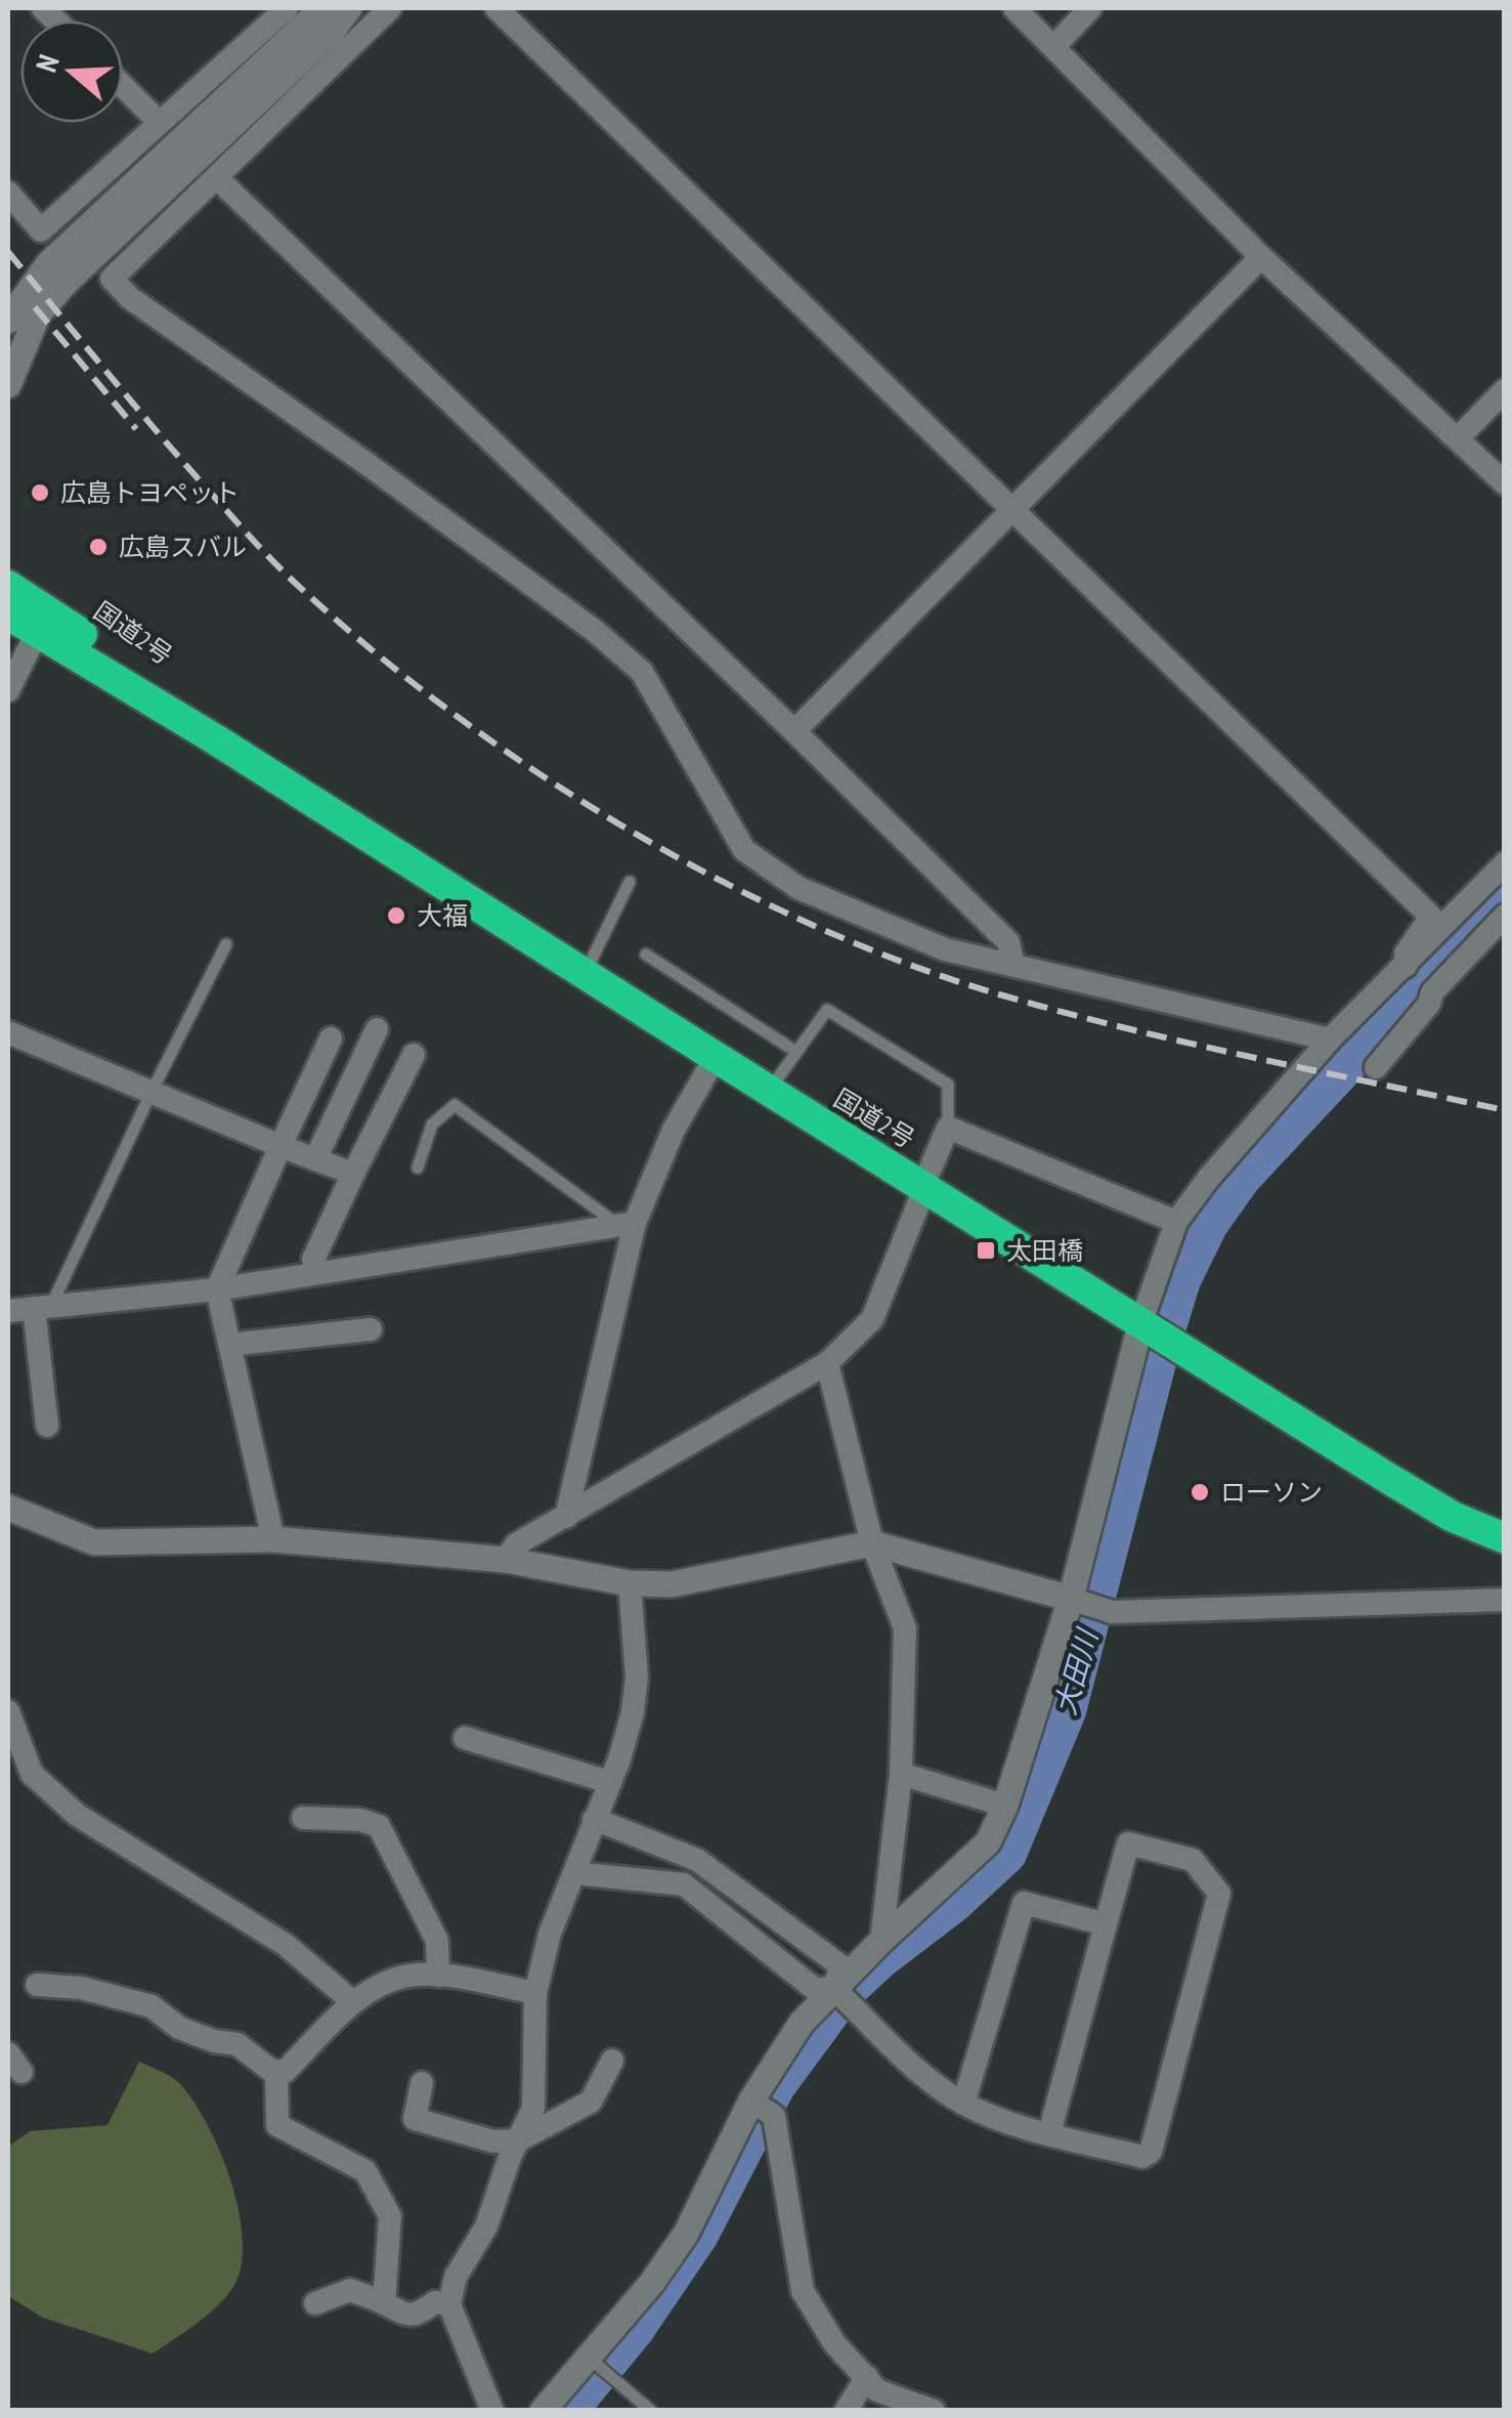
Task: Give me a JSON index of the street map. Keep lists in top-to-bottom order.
{
  "streets": {
    "highway": ["国道2号"]
  },
  "water": ["大田川"],
  "places": {
    "other": [
      "広島トヨペット",
      "広島スバル",
      "大福",
      "ローソン"
    ],
    "transit": ["太田橋"]
  },
  "north": "left"
}
